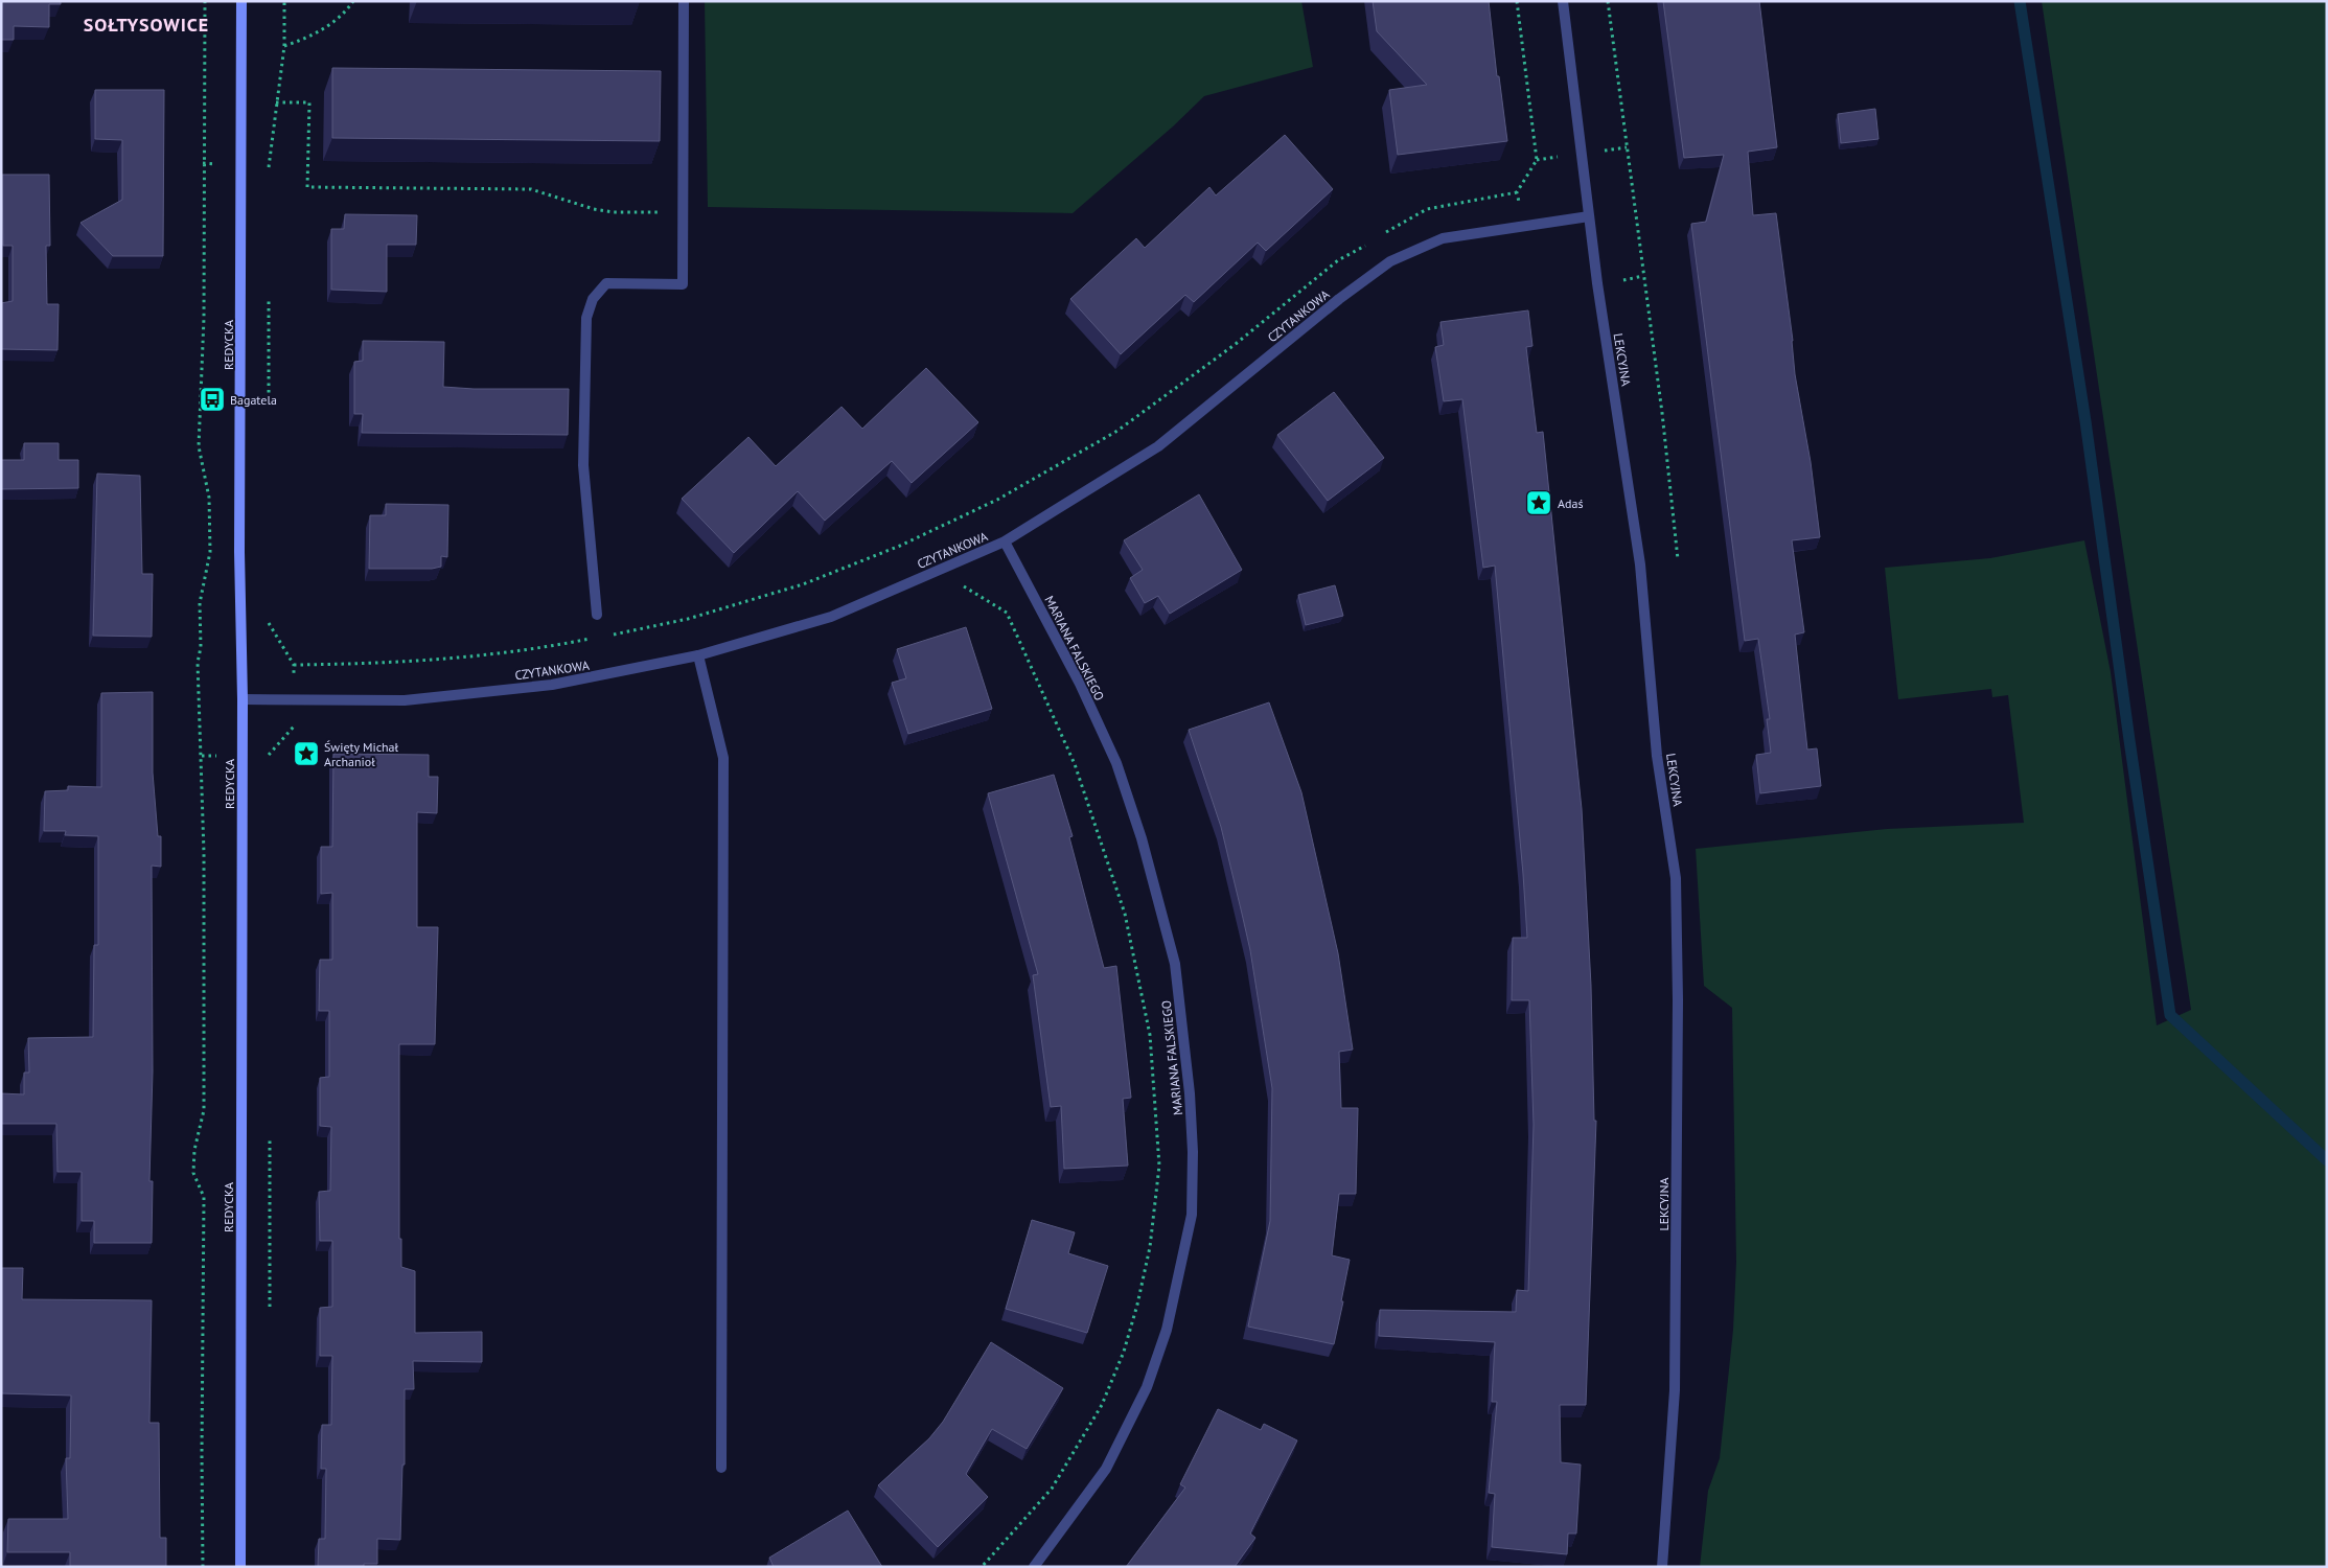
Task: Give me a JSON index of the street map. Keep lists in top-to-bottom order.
{
  "streets": {
    "street": [
      "CZYTANKOWA",
      "REDYCKA",
      "LEKCYJNA",
      "MARIANA FALSKIEGO"
    ]
  },
  "crossings": [
    ["CZYTANKOWA", "REDYCKA"],
    ["CZYTANKOWA", "LEKCYJNA"],
    ["CZYTANKOWA", "MARIANA FALSKIEGO"]
  ],
  "districts": ["SOŁTYSOWICE"],
  "places": {
    "bus stop": ["Bagatela"],
    "place": ["Adaś", "Święty Michał Archanioł"]
  }
}
